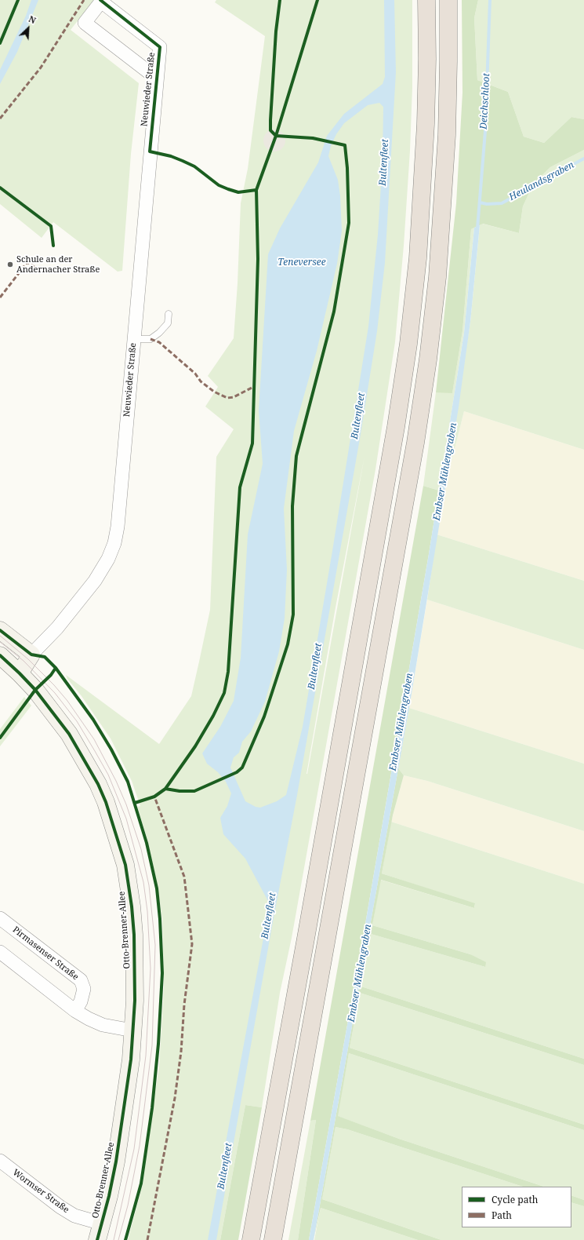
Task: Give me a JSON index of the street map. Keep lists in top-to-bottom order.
{
  "streets": {
    "street": [
      "Neuwieder Straße",
      "Otto-Brenner-Allee",
      "Pirmasenser Straße",
      "Wormser Straße"
    ]
  },
  "crossings": [
    ["Otto-Brenner-Allee", "Wormser Straße"]
  ],
  "water": [
    "Deichschloot",
    "Bultenfleet",
    "Heulandsgraben",
    "Teneversee",
    "Embser Mühlengraben"
  ],
  "places": ["Schule an der Andernacher Straße"],
  "legend": ["Cycle path", "Path"],
  "north": "top right"
}
